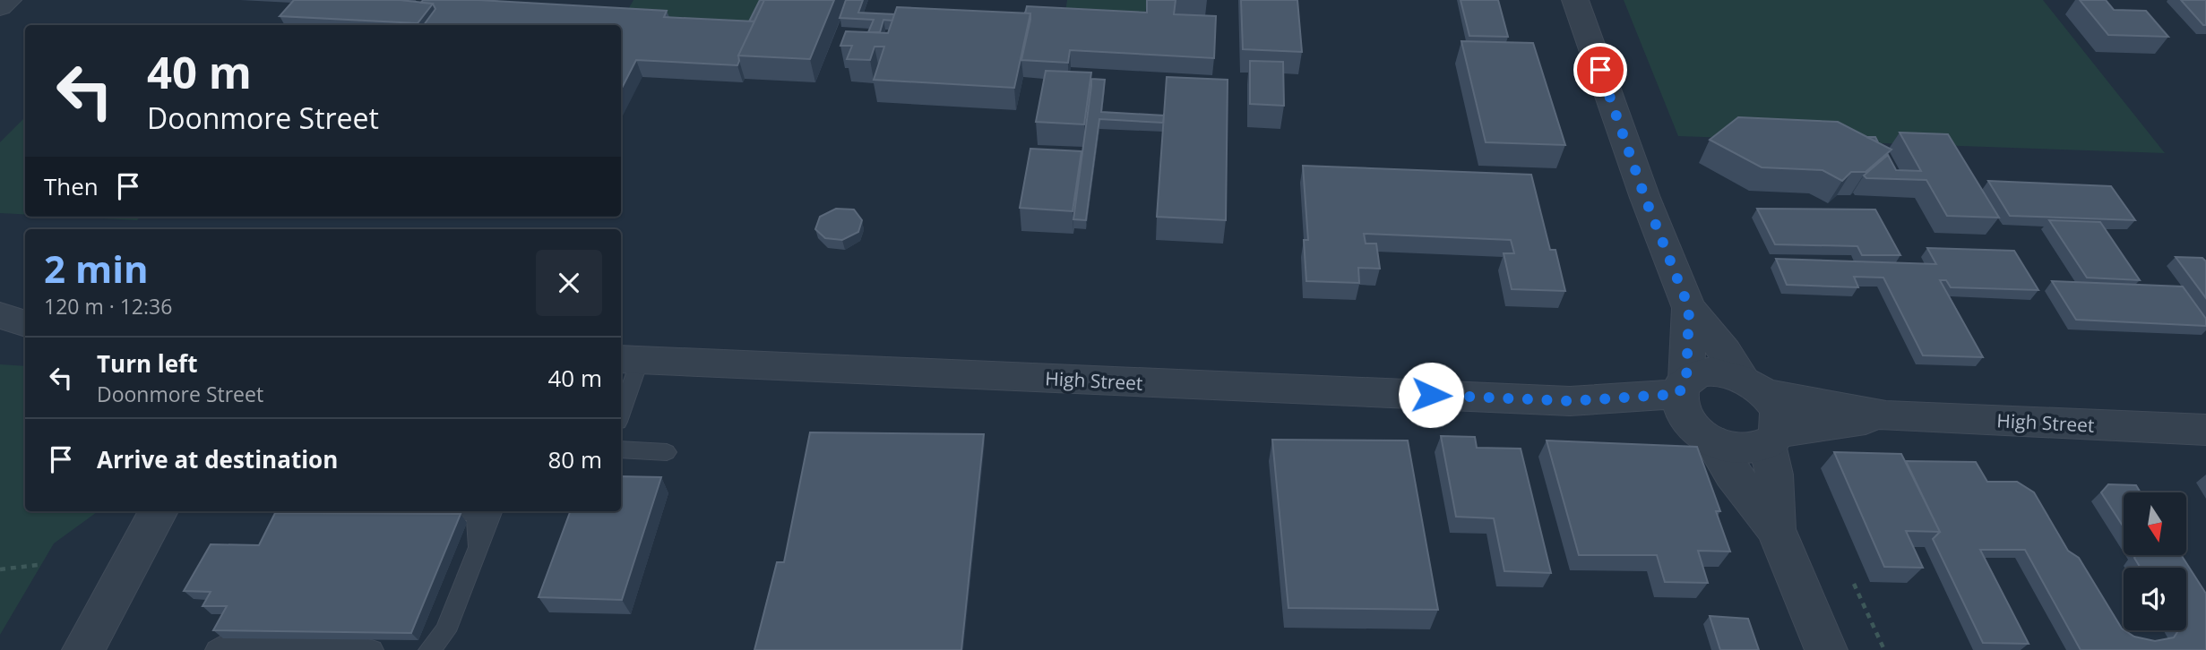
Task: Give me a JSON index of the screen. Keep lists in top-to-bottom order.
{
  "streets": {
    "street": ["High Street"]
  },
  "north": "bottom",
  "page": {
    "turn": ["40 m", "Doonmore Street"],
    "then": "Then",
    "heading": ["2 min", "120 m · 12:36"],
    "list": [
      {
        "name": "Turn left",
        "note": "Doonmore Street",
        "value": "40 m"
      },
      {
        "name": "Arrive at destination",
        "value": "80 m"
      }
    ]
  }
}
